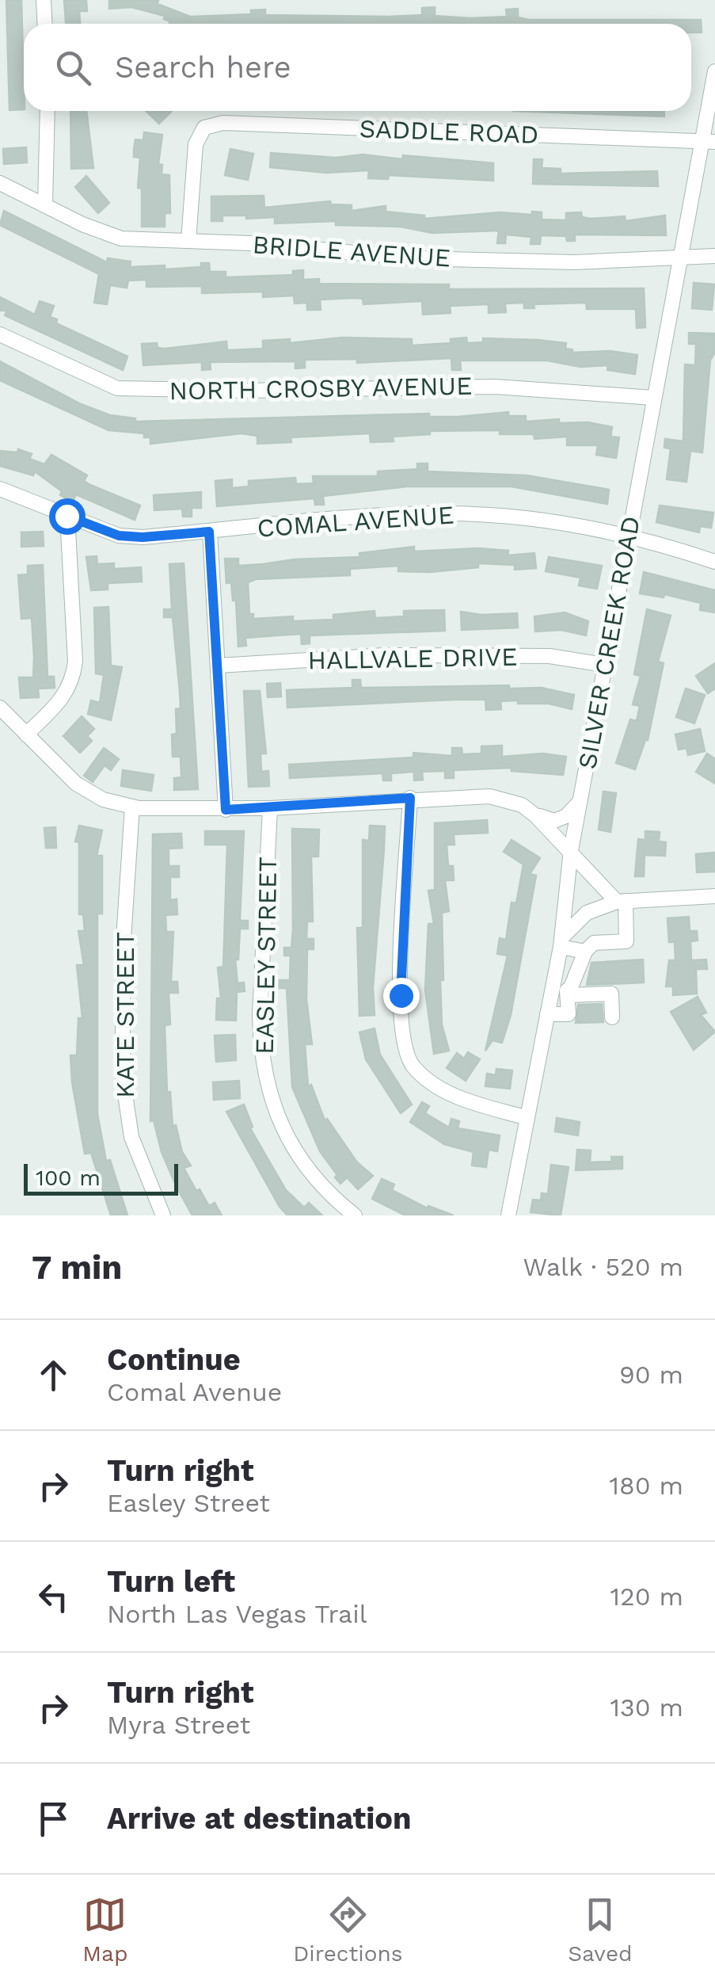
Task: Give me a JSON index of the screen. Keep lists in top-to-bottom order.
{
  "streets": {
    "street": [
      "SADDLE ROAD",
      "BRIDLE AVENUE",
      "NORTH CROSBY AVENUE",
      "COMAL AVENUE",
      "SILVER CREEK ROAD",
      "HALLVALE DRIVE",
      "EASLEY STREET",
      "KATE STREET"
    ]
  },
  "crossings": [
    ["SADDLE ROAD", "BRIDLE AVENUE"],
    ["SADDLE ROAD", "SILVER CREEK ROAD"],
    ["BRIDLE AVENUE", "SILVER CREEK ROAD"],
    ["NORTH CROSBY AVENUE", "SILVER CREEK ROAD"],
    ["COMAL AVENUE", "SILVER CREEK ROAD"],
    ["SILVER CREEK ROAD", "HALLVALE DRIVE"]
  ],
  "scale_bar": "100 m",
  "page": {
    "search": "Search here",
    "scale": "100 m",
    "heading": ["7 min", "Walk · 520 m"],
    "list": [
      ["Continue", "Comal Avenue", "90 m"],
      ["Turn right", "Easley Street", "180 m"],
      ["Turn left", "North Las Vegas Trail", "120 m"],
      ["Turn right", "Myra Street", "130 m"],
      "Arrive at destination"
    ],
    "nav": ["Map", "Directions", "Saved"]
  }
}
